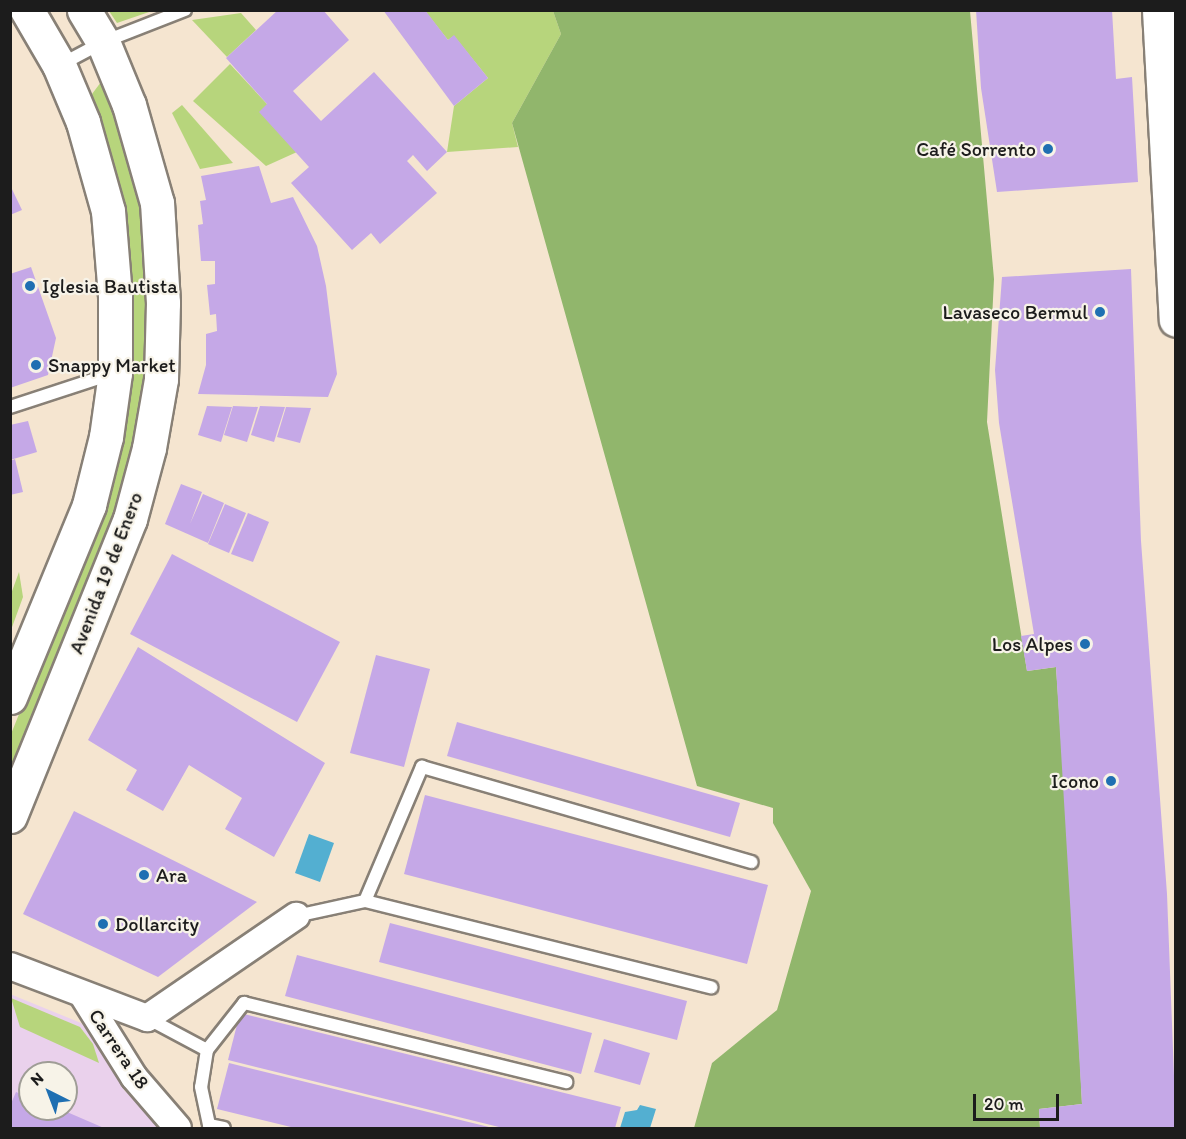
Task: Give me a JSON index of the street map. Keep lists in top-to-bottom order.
{
  "streets": {
    "main road": ["Avenida 19 de Enero"],
    "street": ["Carrera 18"]
  },
  "places": [
    "Café Sorrento",
    "Iglesia Bautista",
    "Lavaseco Bermul",
    "Snappy Market",
    "Los Alpes",
    "Icono",
    "Ara",
    "Dollarcity"
  ],
  "scale_bar": "20 m",
  "north": "top left"
}
